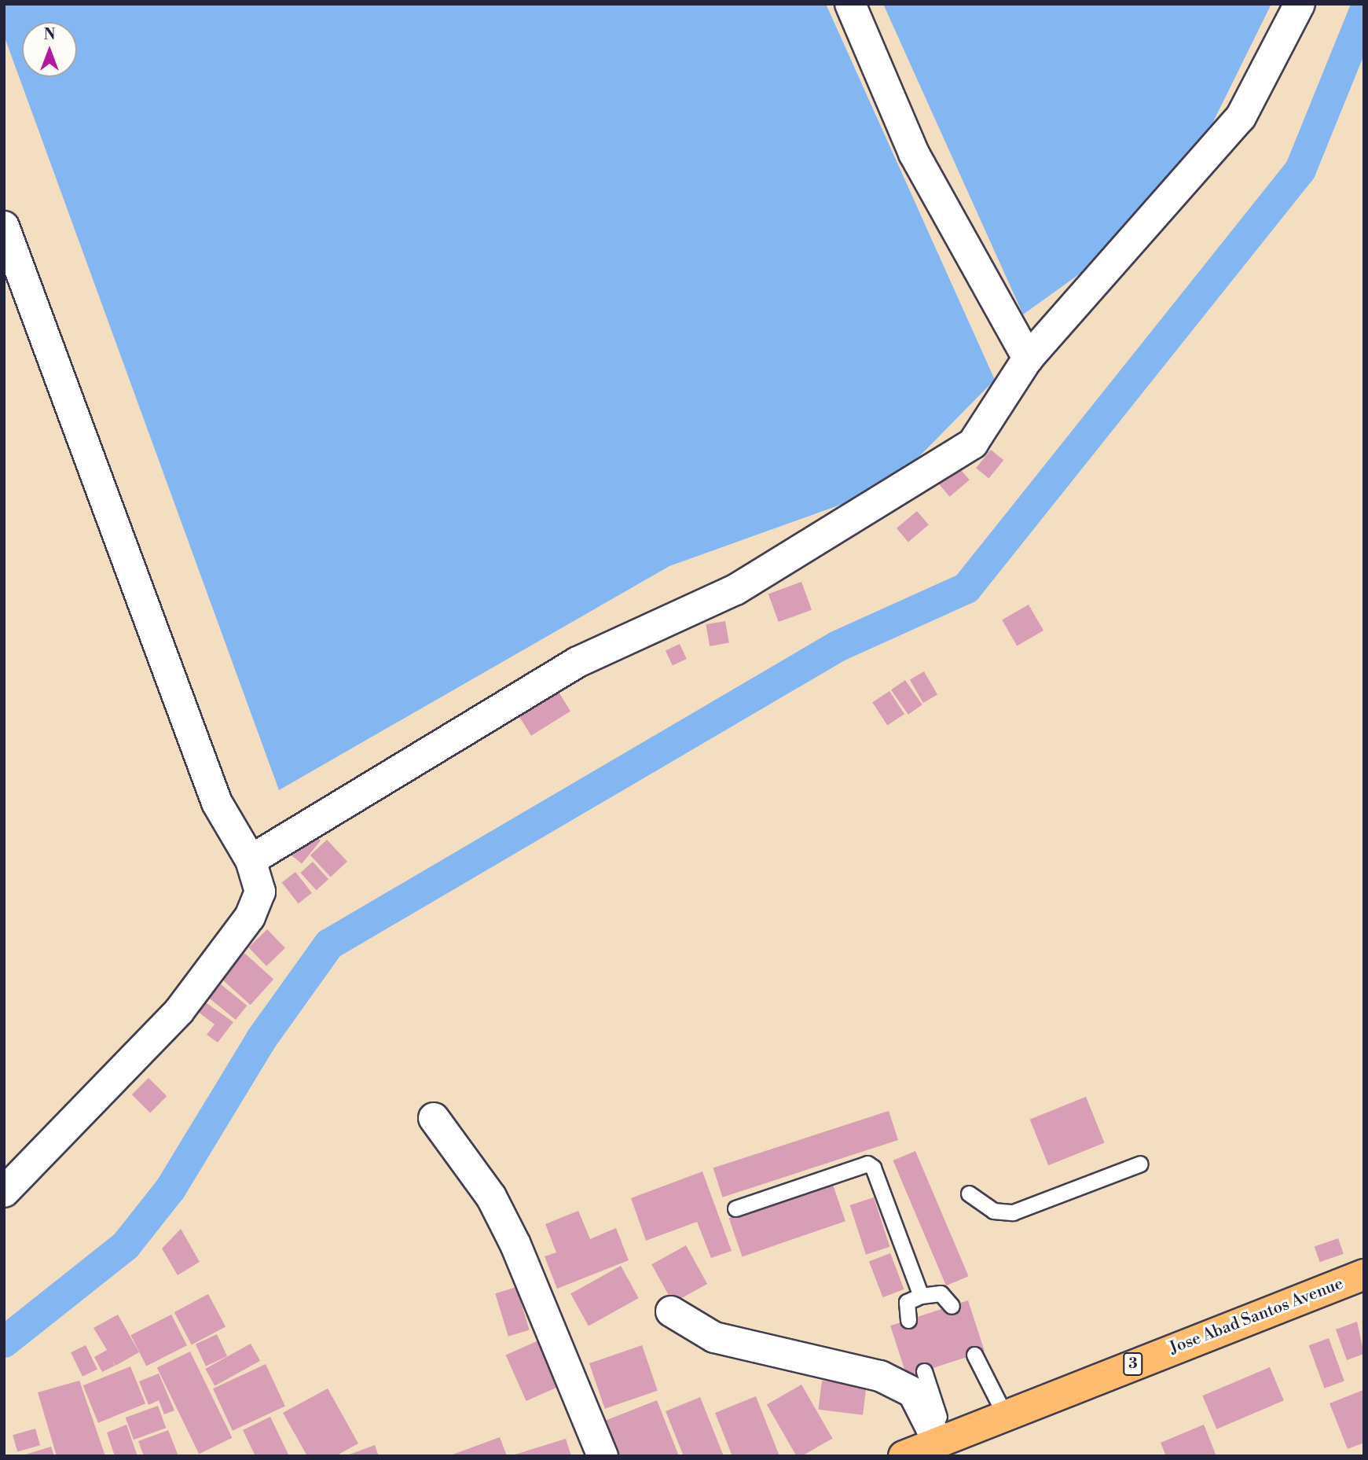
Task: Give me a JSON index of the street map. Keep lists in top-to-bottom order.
{
  "streets": {
    "highway": ["Jose Abad Santos Avenue", "3"]
  },
  "north": "top"
}
